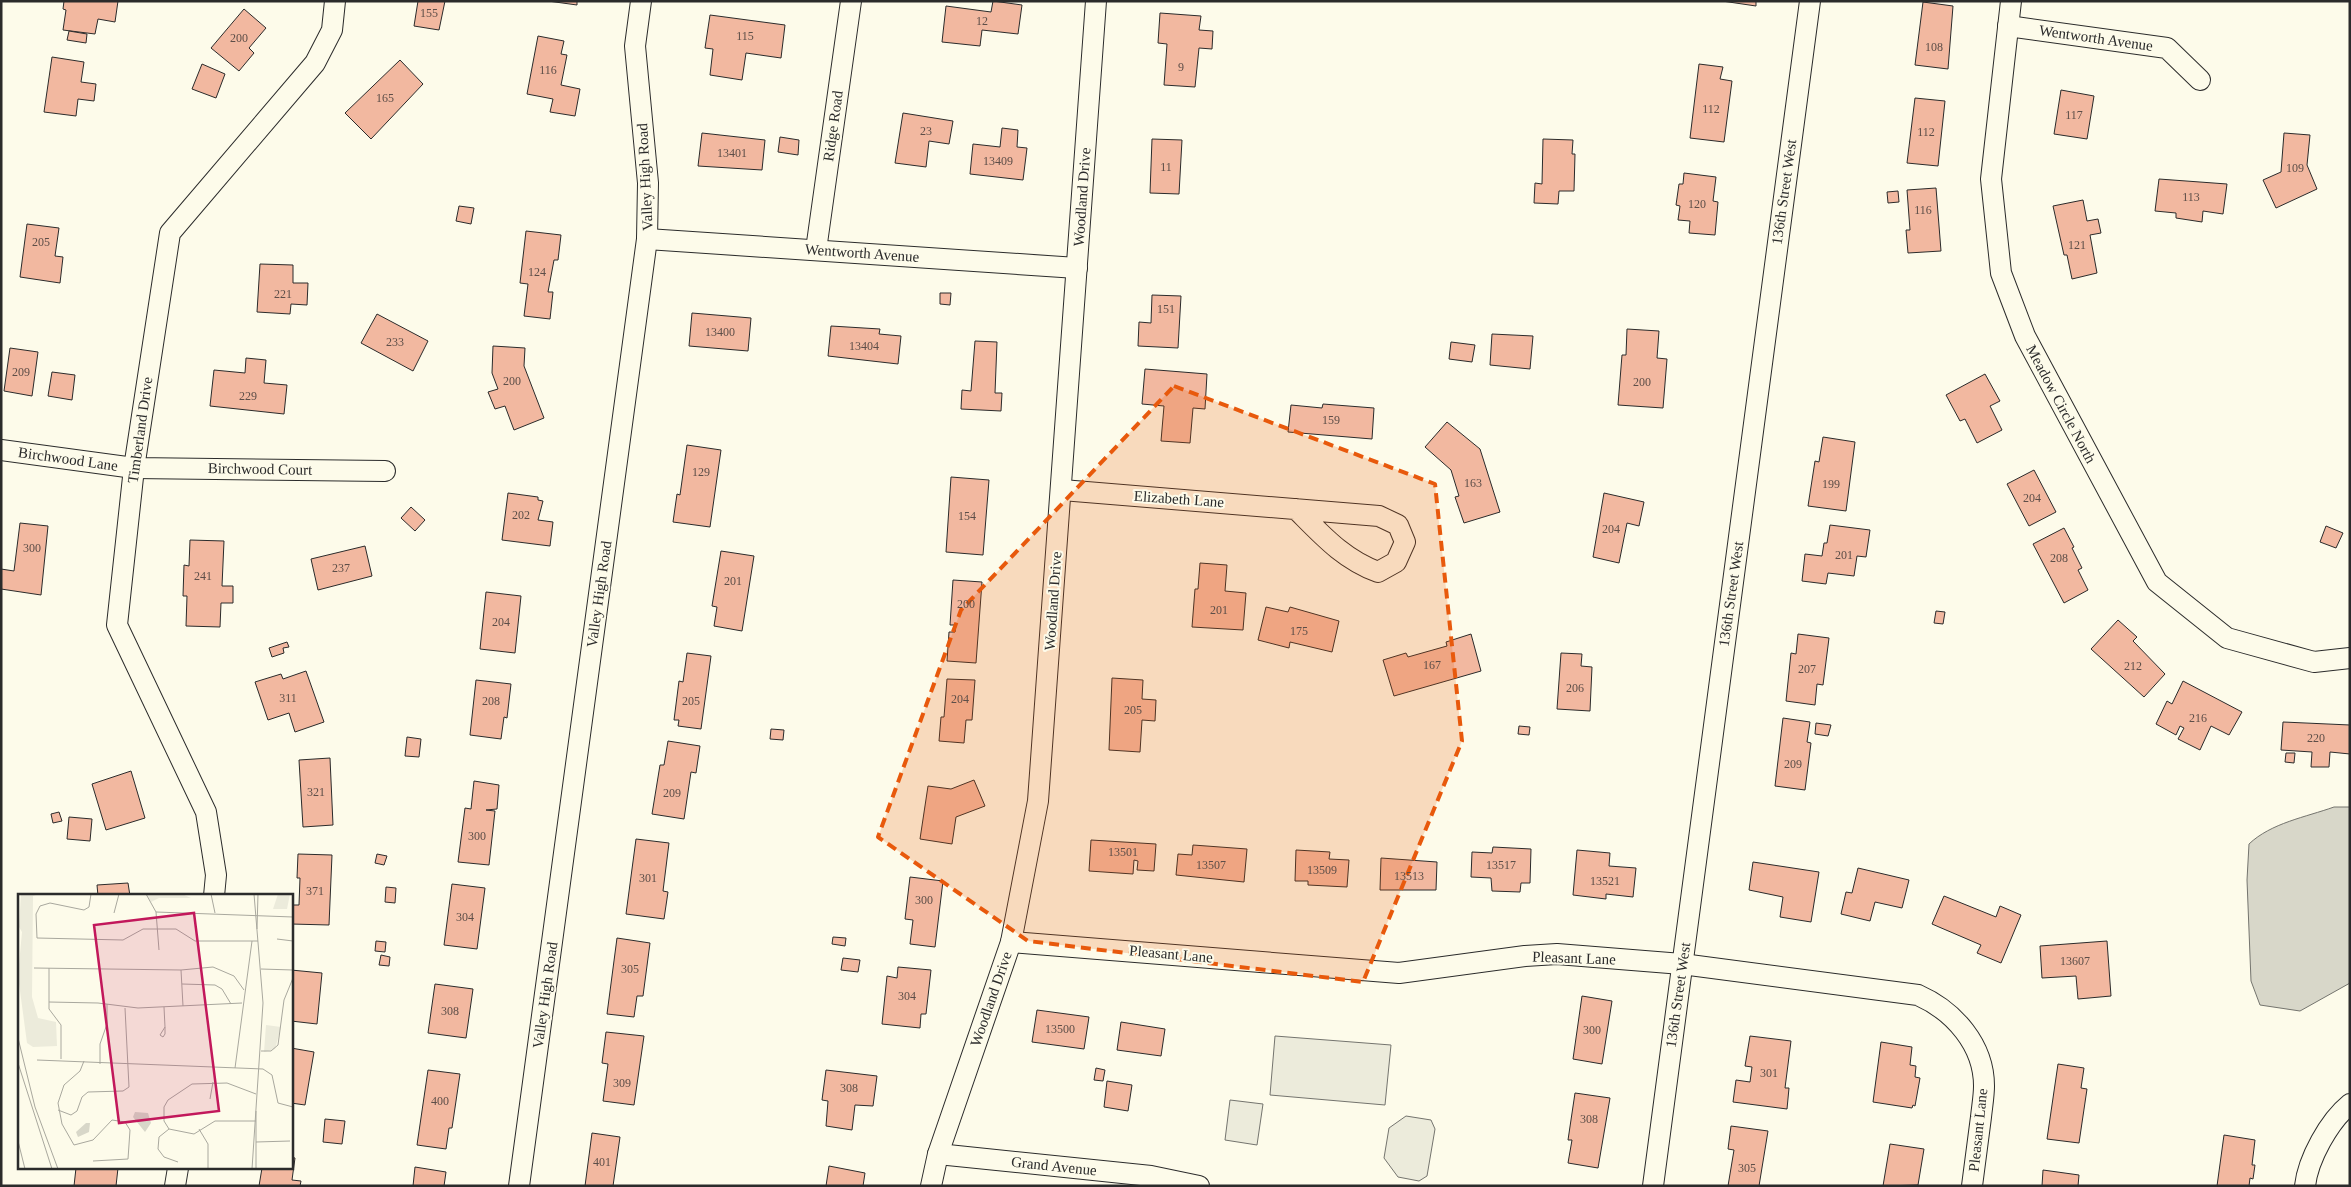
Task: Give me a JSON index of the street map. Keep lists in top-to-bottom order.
{
  "streets": {
    "street": [
      "Wentworth Avenue",
      "Ridge Road",
      "Valley High Road",
      "136th Street West",
      "Woodland Drive",
      "Meadow Circle North",
      "Timberland Drive",
      "Birchwood Lane",
      "Birchwood Court",
      "Elizabeth Lane",
      "Pleasant Lane",
      "Grand Avenue"
    ]
  },
  "crossings": [
    ["Wentworth Avenue", "Ridge Road"],
    ["Wentworth Avenue", "Valley High Road"],
    ["Wentworth Avenue", "Woodland Drive"],
    ["Wentworth Avenue", "Meadow Circle North"],
    ["136th Street West", "Pleasant Lane"],
    ["Woodland Drive", "Elizabeth Lane"],
    ["Woodland Drive", "Pleasant Lane"],
    ["Woodland Drive", "Grand Avenue"],
    ["Timberland Drive", "Birchwood Lane"],
    ["Timberland Drive", "Birchwood Court"],
    ["Birchwood Lane", "Birchwood Court"]
  ],
  "house_numbers": [
    "155",
    "12",
    "115",
    "200",
    "108",
    "9",
    "116",
    "165",
    "112",
    "117",
    "23",
    "112",
    "13401",
    "13409",
    "11",
    "109",
    "113",
    "120",
    "116",
    "205",
    "121",
    "124",
    "221",
    "151",
    "13400",
    "233",
    "13404",
    "209",
    "200",
    "200",
    "229",
    "159",
    "129",
    "163",
    "199",
    "204",
    "202",
    "154",
    "204",
    "300",
    "201",
    "208",
    "237",
    "241",
    "201",
    "200",
    "201",
    "204",
    "175",
    "167",
    "212",
    "207",
    "206",
    "311",
    "204",
    "208",
    "205",
    "205",
    "216",
    "220",
    "209",
    "321",
    "209",
    "300",
    "13501",
    "13507",
    "13517",
    "13509",
    "13513",
    "301",
    "13521",
    "371",
    "300",
    "304",
    "13607",
    "305",
    "304",
    "308",
    "13500",
    "300",
    "301",
    "309",
    "308",
    "400",
    "308",
    "401",
    "305"
  ]
}
